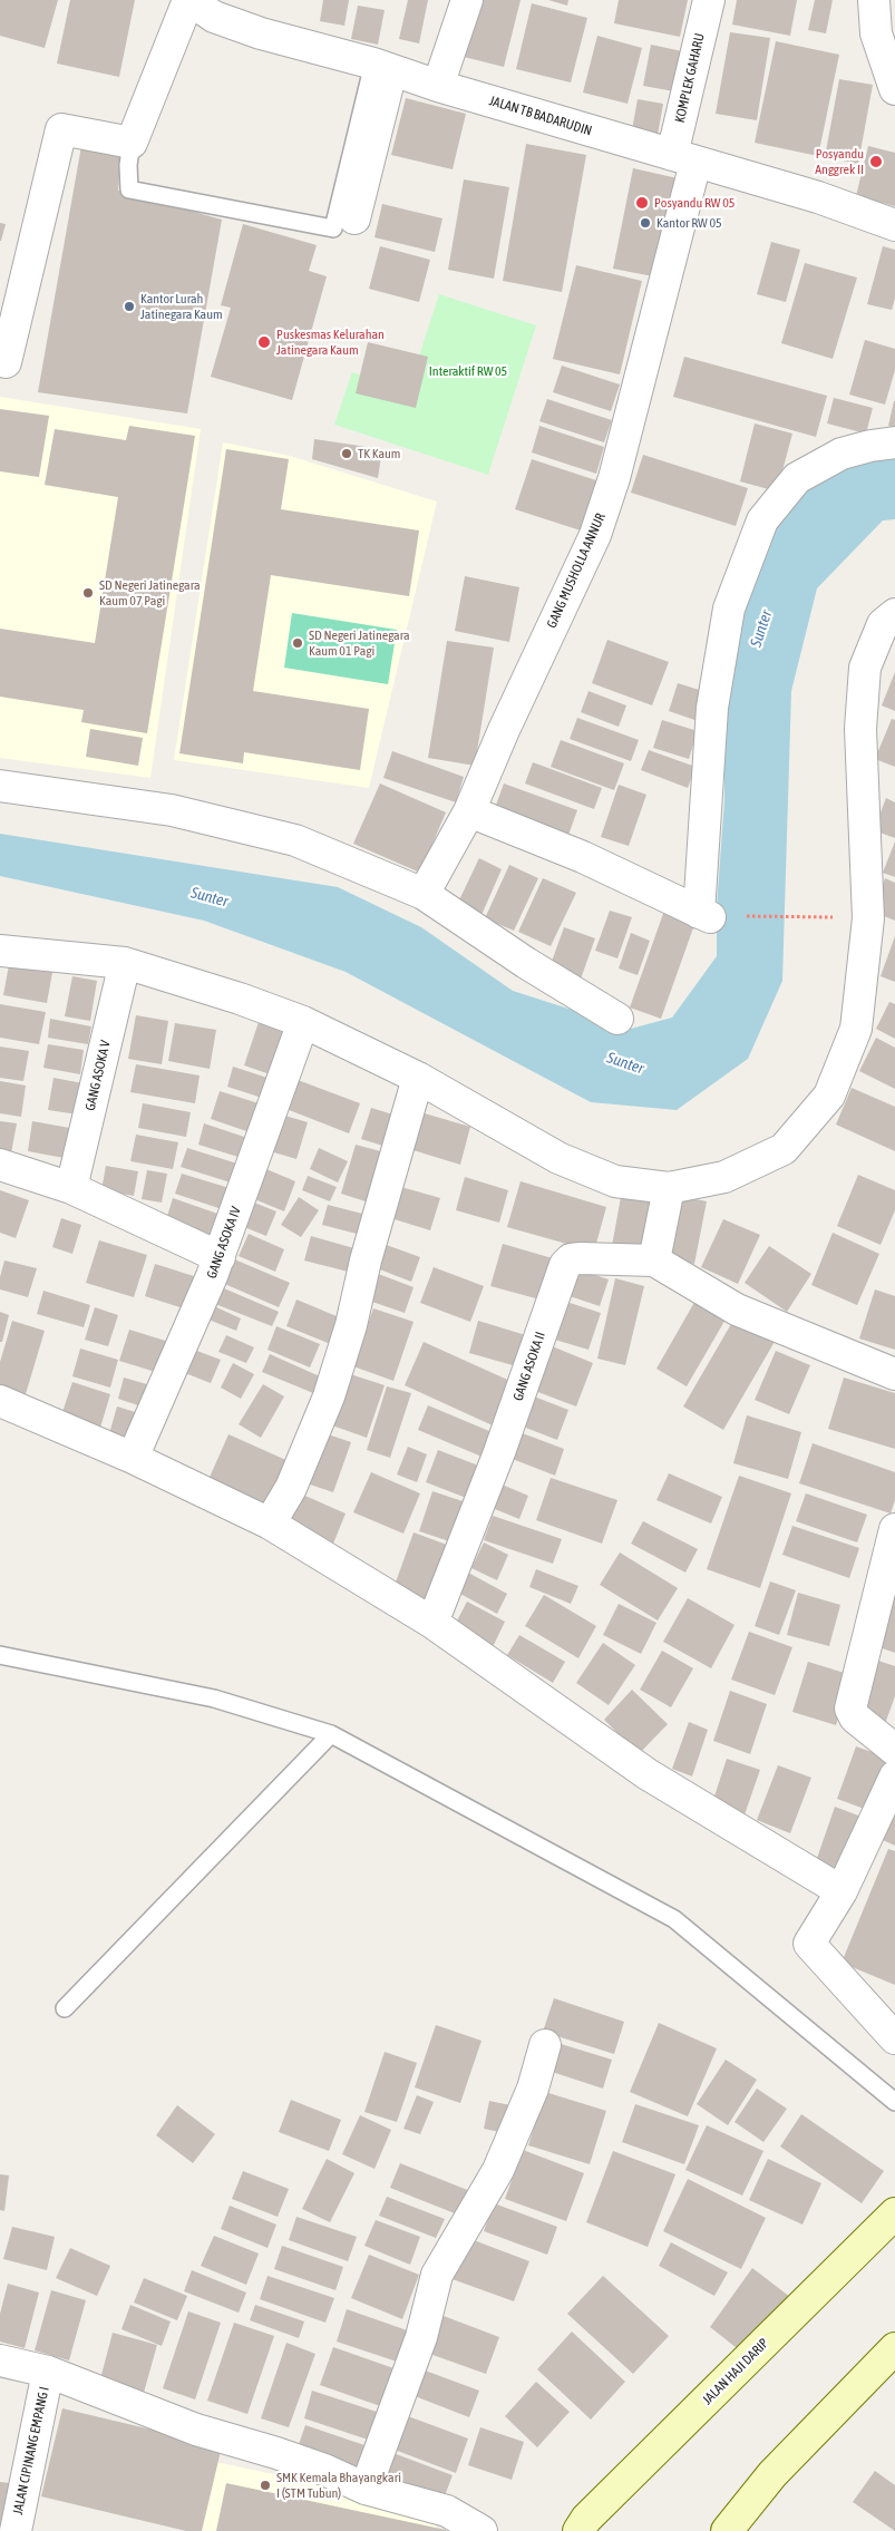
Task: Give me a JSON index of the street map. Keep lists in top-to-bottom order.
{
  "streets": {
    "main road": ["JALAN HAJI DARIP"],
    "street": [
      "KOMPLEK GAHARU",
      "JALAN TB BADARUDIN",
      "GANG MUSHOLLA ANNUR",
      "GANG ASOKA V",
      "GANG ASOKA IV",
      "GANG ASOKA II",
      "JALAN CIPINANG EMPANG I"
    ]
  },
  "crossings": [
    ["KOMPLEK GAHARU", "JALAN TB BADARUDIN"],
    ["KOMPLEK GAHARU", "GANG MUSHOLLA ANNUR"],
    ["JALAN TB BADARUDIN", "GANG MUSHOLLA ANNUR"]
  ],
  "water": ["Sunter"],
  "parks": ["Interaktif RW 05"],
  "places": [
    "Posyandu Anggrek II",
    "Posyandu RW 05",
    "Kantor RW 05",
    "Kantor Lurah Jatinegara Kaum",
    "Puskesmas Kelurahan Jatinegara Kaum",
    "TK Kaum",
    "SD Negeri Jatinegara Kaum 07 Pagi",
    "SD Negeri Jatinegara Kaum 01 Pagi",
    "SMK Kemala Bhayangkari I (STM Tubun)"
  ]
}
